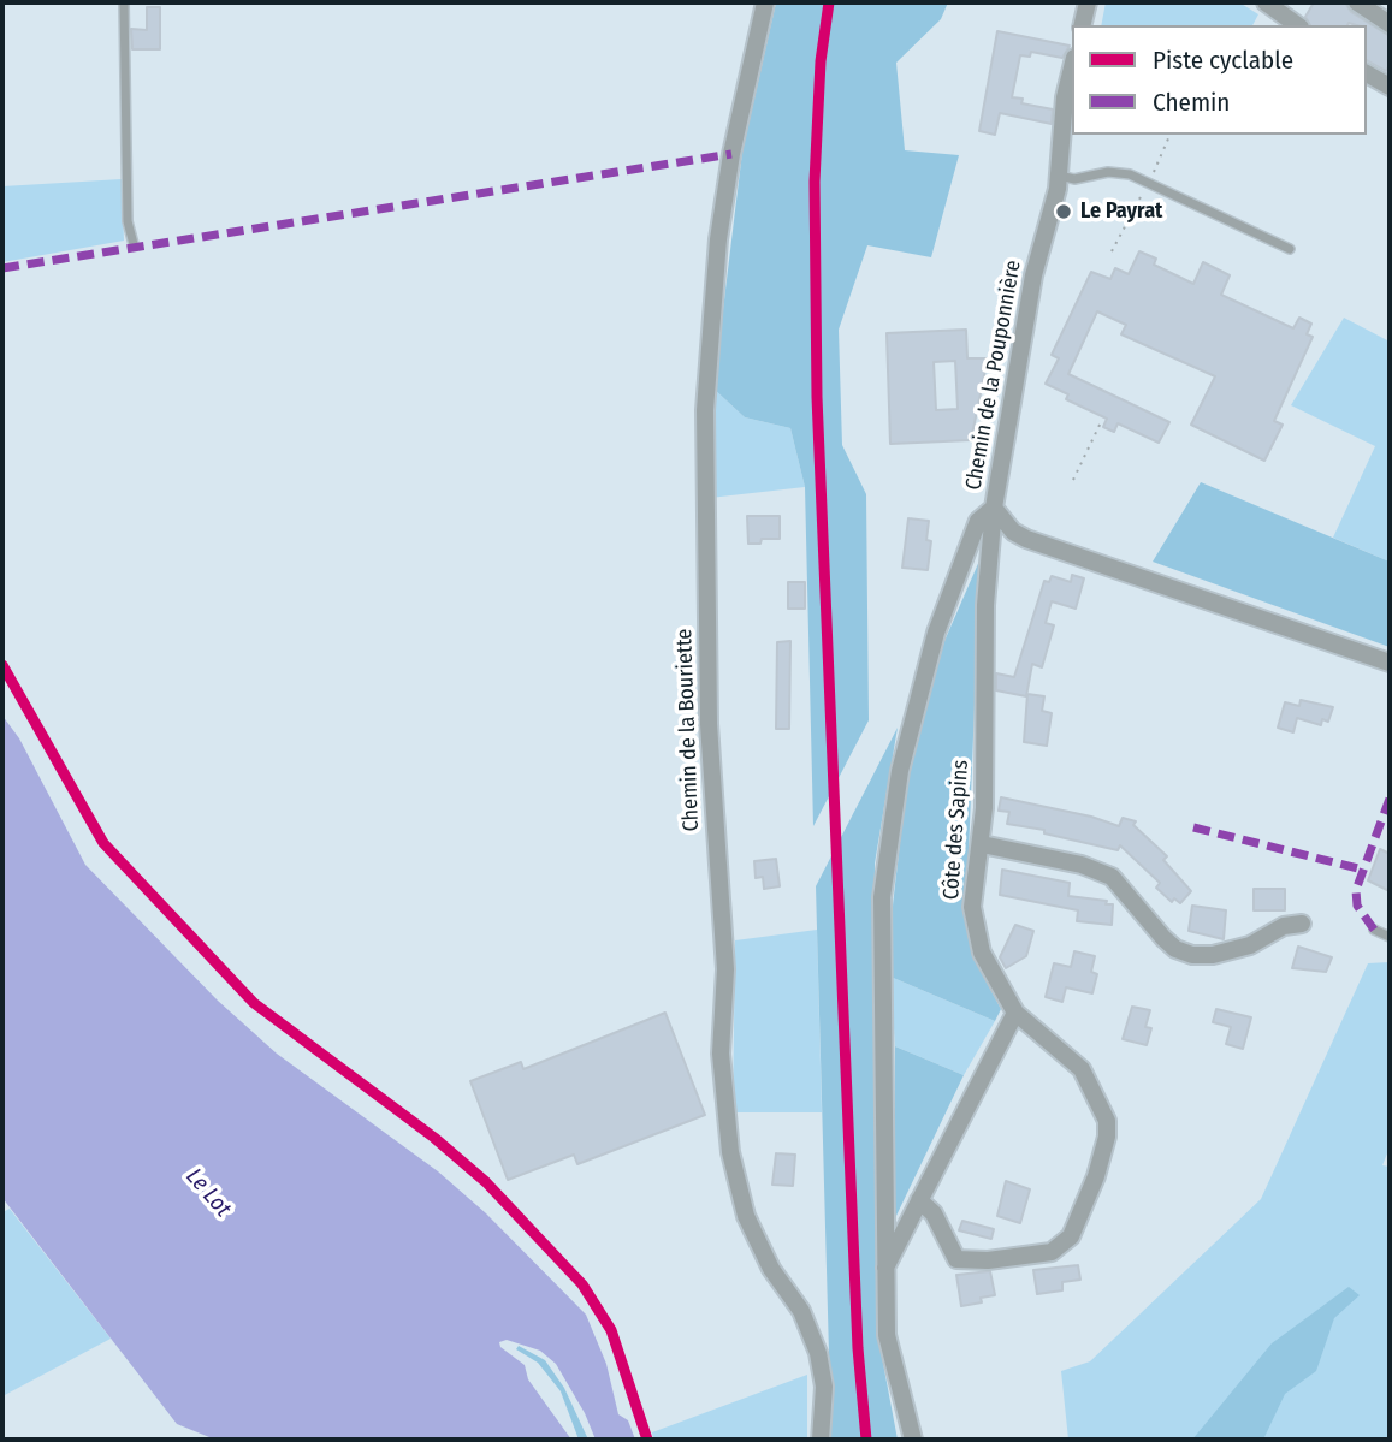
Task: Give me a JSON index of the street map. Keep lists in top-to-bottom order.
{
  "streets": {
    "street": ["Chemin de la Pouponnière", "Chemin de la Bouriette", "Côte des Sapins"]
  },
  "crossings": [
    ["Chemin de la Pouponnière", "Côte des Sapins"]
  ],
  "water": ["Le Lot"],
  "places": ["Le Payrat"],
  "legend": ["Piste cyclable", "Chemin"]
}
